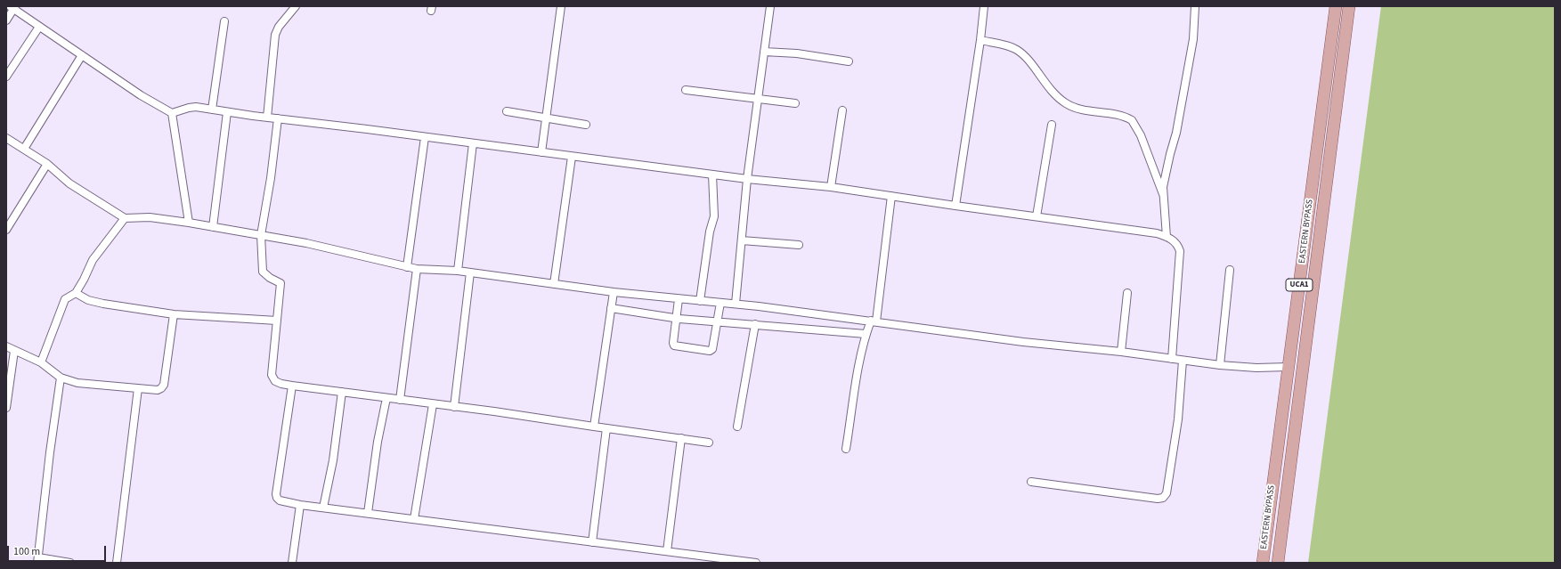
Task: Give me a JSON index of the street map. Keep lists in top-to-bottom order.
{
  "streets": {
    "main road": ["EASTERN BYPASS", "UCA1"]
  },
  "scale_bar": "100 m"
}
